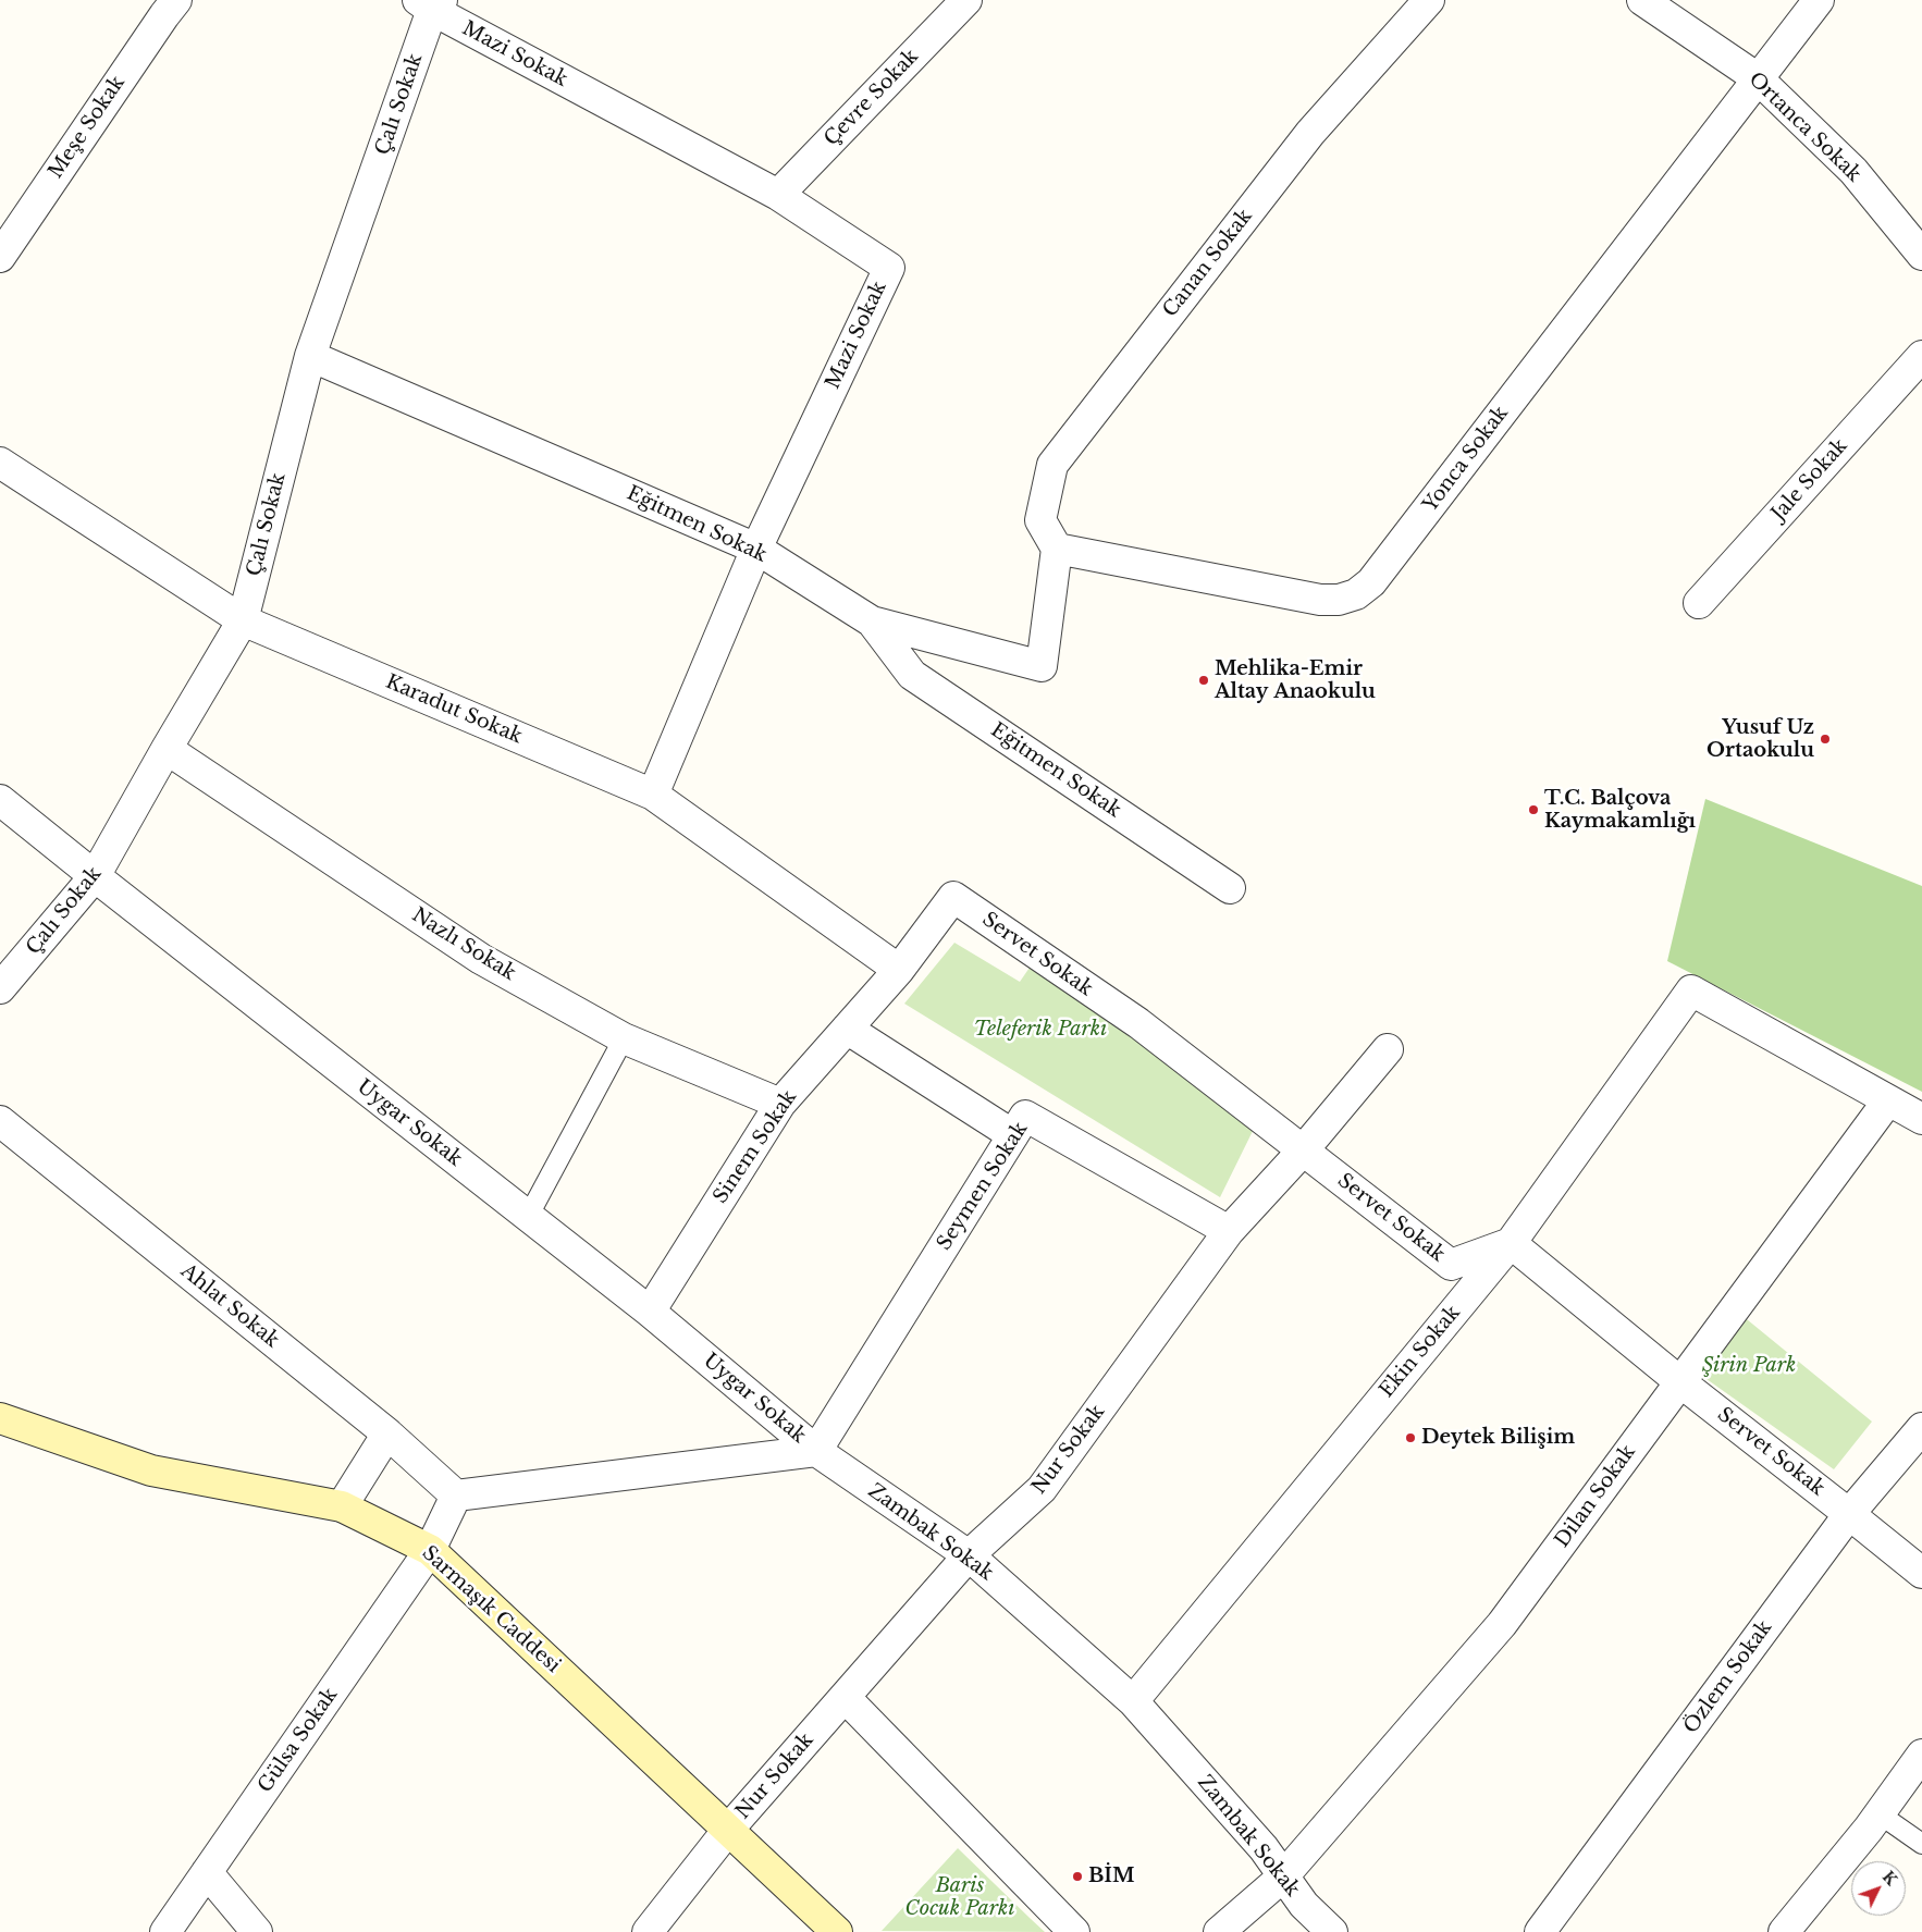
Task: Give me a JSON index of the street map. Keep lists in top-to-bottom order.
{
  "streets": {
    "main road": ["Sarmaşık Caddesi"],
    "street": [
      "Mazi Sokak",
      "Çevre Sokak",
      "Çalı Sokak",
      "Meşe Sokak",
      "Ortanca Sokak",
      "Canan Sokak",
      "Yonca Sokak",
      "Jale Sokak",
      "Eğitmen Sokak",
      "Karadut Sokak",
      "Nazlı Sokak",
      "Servet Sokak",
      "Uygar Sokak",
      "Sinem Sokak",
      "Seymen Sokak",
      "Ahlat Sokak",
      "Ekin Sokak",
      "Nur Sokak",
      "Dilan Sokak",
      "Zambak Sokak",
      "Özlem Sokak",
      "Gülsa Sokak"
    ]
  },
  "crossings": [
    ["Mazi Sokak", "Çevre Sokak"],
    ["Mazi Sokak", "Çalı Sokak"],
    ["Mazi Sokak", "Eğitmen Sokak"],
    ["Mazi Sokak", "Karadut Sokak"],
    ["Çalı Sokak", "Eğitmen Sokak"],
    ["Çalı Sokak", "Karadut Sokak"],
    ["Çalı Sokak", "Nazlı Sokak"],
    ["Çalı Sokak", "Uygar Sokak"],
    ["Ortanca Sokak", "Yonca Sokak"],
    ["Canan Sokak", "Yonca Sokak"],
    ["Karadut Sokak", "Servet Sokak"],
    ["Karadut Sokak", "Sinem Sokak"],
    ["Nazlı Sokak", "Sinem Sokak"],
    ["Servet Sokak", "Sinem Sokak"],
    ["Servet Sokak", "Ekin Sokak"],
    ["Servet Sokak", "Nur Sokak"],
    ["Servet Sokak", "Dilan Sokak"],
    ["Servet Sokak", "Özlem Sokak"],
    ["Uygar Sokak", "Sinem Sokak"],
    ["Uygar Sokak", "Seymen Sokak"],
    ["Uygar Sokak", "Zambak Sokak"],
    ["Seymen Sokak", "Nur Sokak"],
    ["Seymen Sokak", "Zambak Sokak"],
    ["Ahlat Sokak", "Gülsa Sokak"],
    ["Ekin Sokak", "Dilan Sokak"],
    ["Ekin Sokak", "Zambak Sokak"],
    ["Nur Sokak", "Zambak Sokak"],
    ["Nur Sokak", "Sarmaşık Caddesi"],
    ["Dilan Sokak", "Zambak Sokak"],
    ["Sarmaşık Caddesi", "Gülsa Sokak"]
  ],
  "parks": ["Teleferik Parkı", "Şirin Park", "Baris Cocuk Parkı"],
  "places": [
    "Mehlika-Emir Altay Anaokulu",
    "Yusuf Uz Ortaokulu",
    "T.C. Balçova Kaymakamlığı",
    "Deytek Bilişim",
    "BİM"
  ],
  "north": "top right"
}
